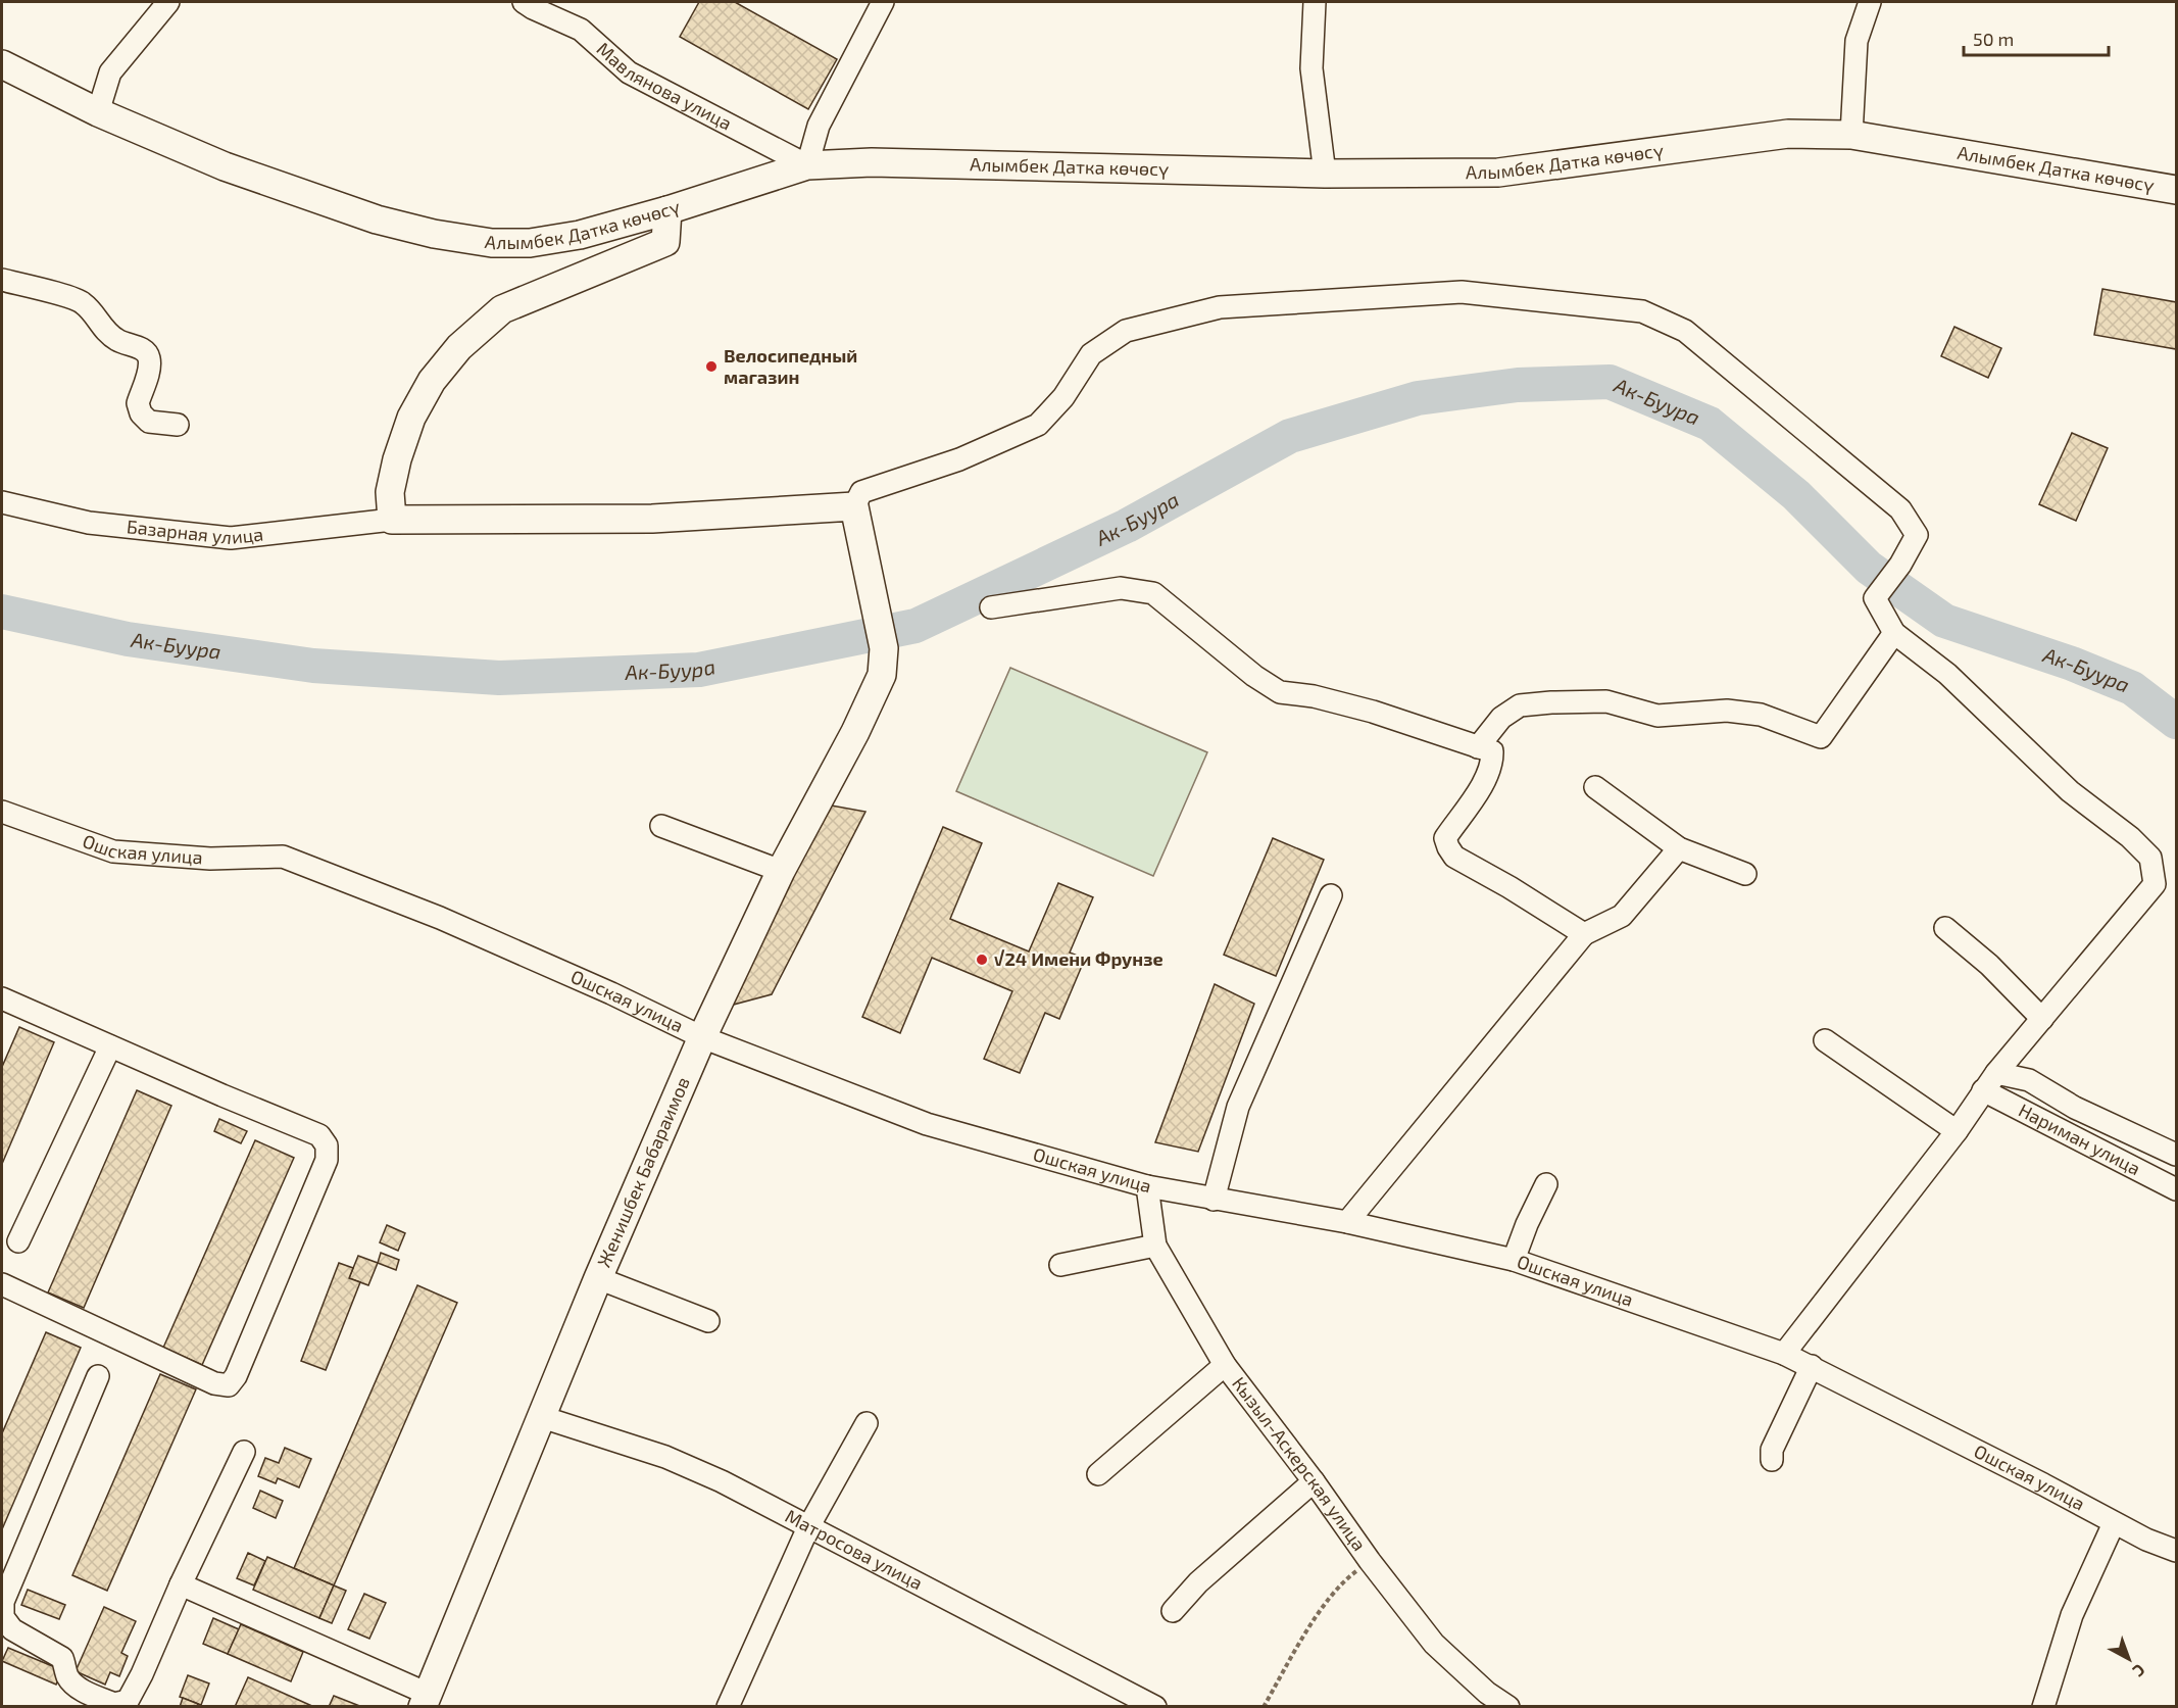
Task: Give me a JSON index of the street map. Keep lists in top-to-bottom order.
{
  "streets": {
    "main road": ["Алымбек Датка көчөсү", "Женишбек Бабараимов"],
    "street": [
      "Мавлянова улица",
      "Базарная улица",
      "Ошская улица",
      "Нариман улица",
      "Кызыл-Аскерская улица",
      "Матросова улица"
    ]
  },
  "crossings": [
    ["Мавлянова улица", "Алымбек Датка көчөсү"],
    ["Ошская улица", "Женишбек Бабараимов"],
    ["Ошская улица", "Кызыл-Аскерская улица"],
    ["Женишбек Бабараимов", "Матросова улица"]
  ],
  "water": ["Ак-Буура"],
  "places": ["Велосипедный магазин", "√24 Имени Фрунзе"],
  "scale_bar": "50 m",
  "north": "bottom right"
}
